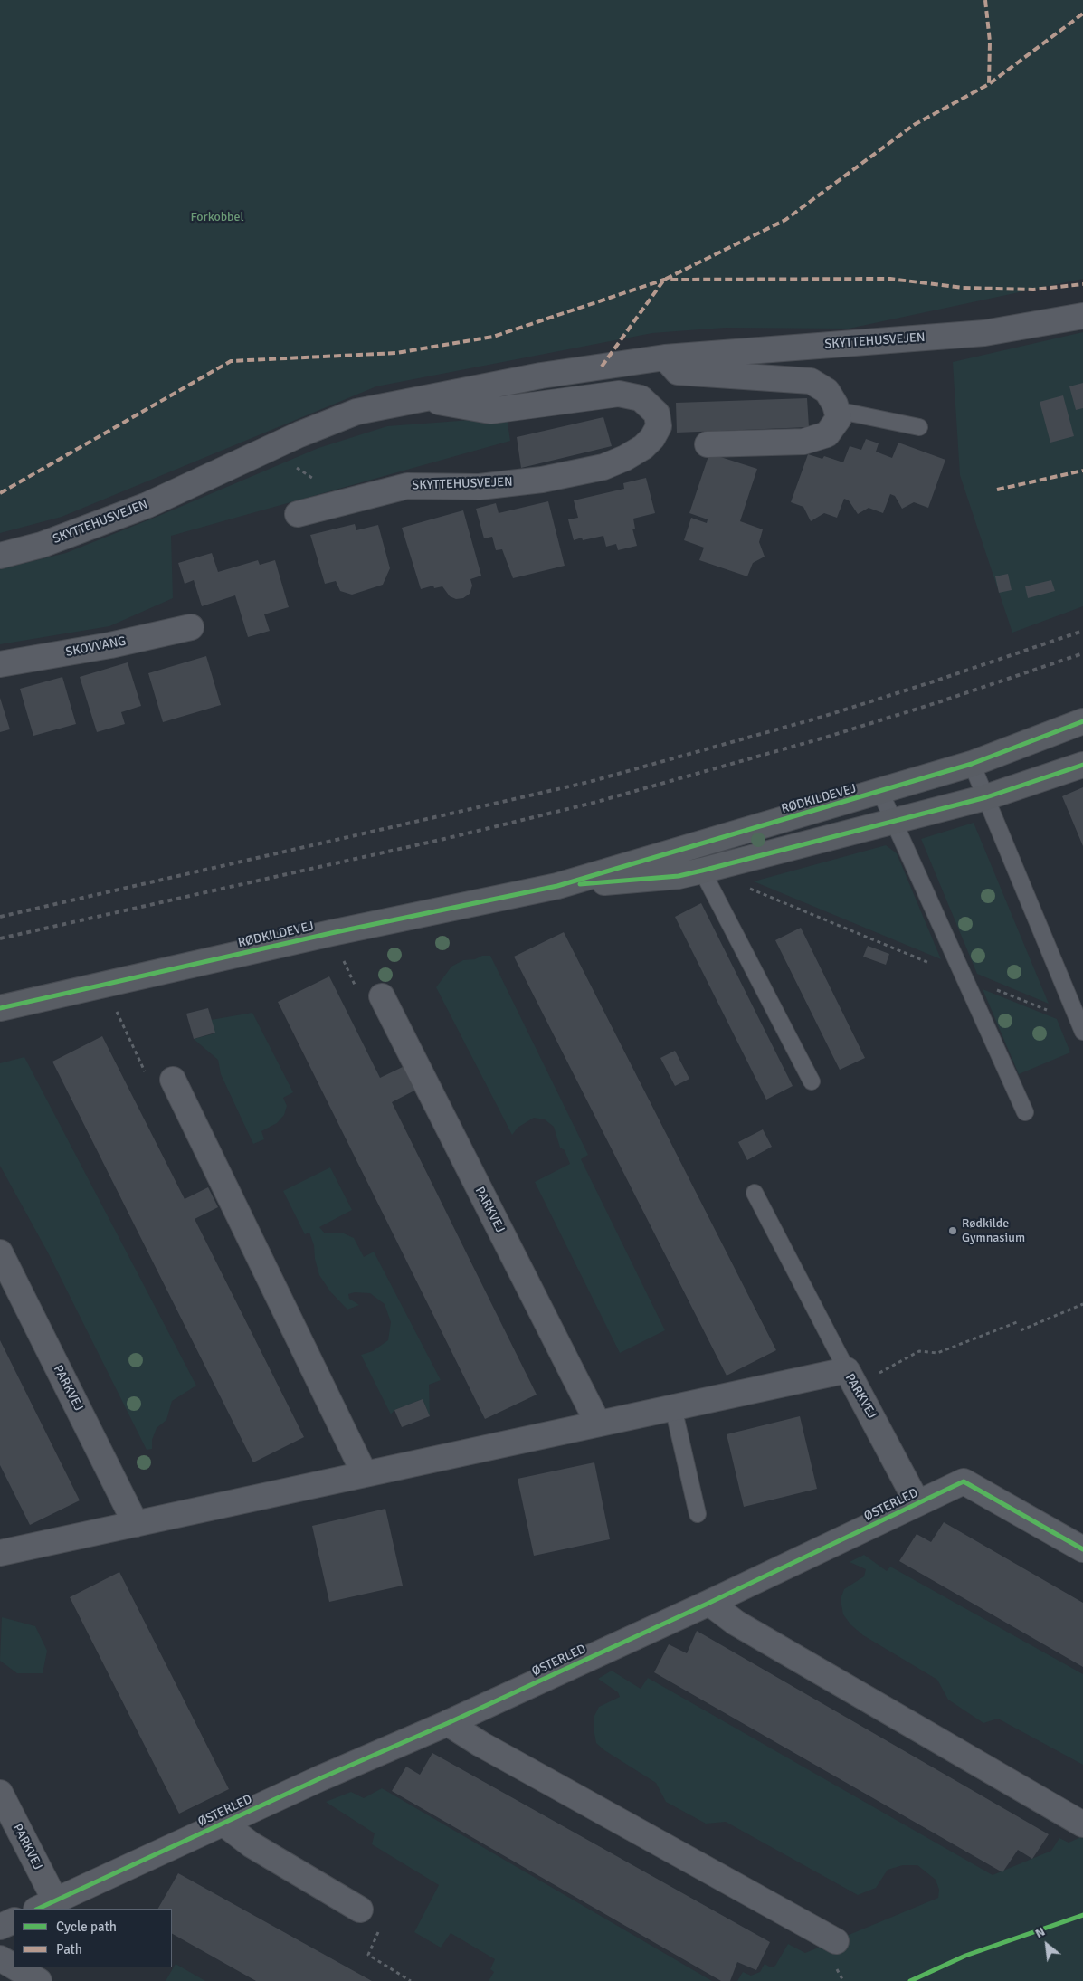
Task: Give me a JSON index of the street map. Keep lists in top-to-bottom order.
{
  "streets": {
    "street": [
      "SKYTTEHUSVEJEN",
      "SKOVVANG",
      "RØDKILDEVEJ",
      "PARKVEJ",
      "ØSTERLED"
    ]
  },
  "crossings": [
    ["PARKVEJ", "ØSTERLED"]
  ],
  "parks": ["Forkobbel"],
  "places": ["Rødkilde Gymnasium"],
  "legend": ["Cycle path", "Path"],
  "north": "top left"
}
